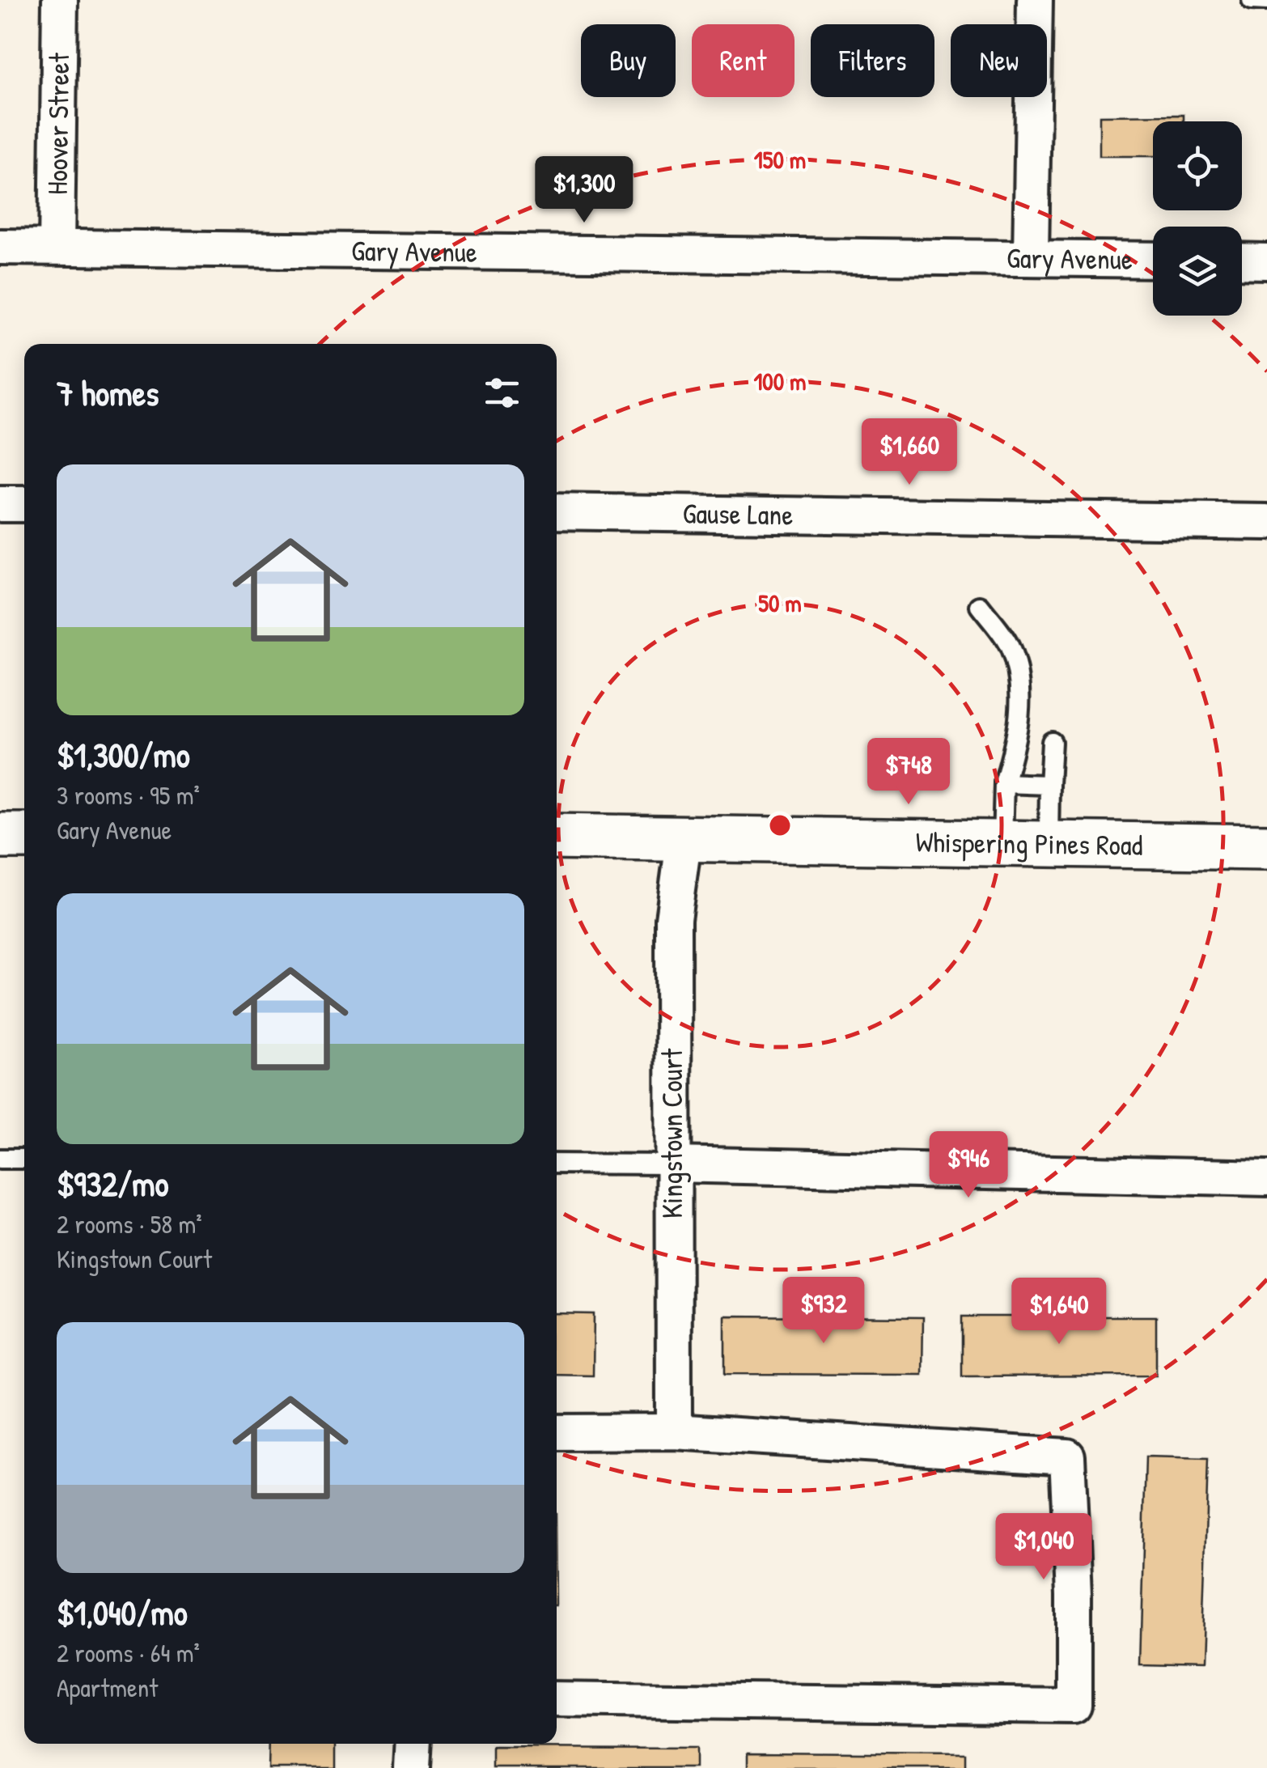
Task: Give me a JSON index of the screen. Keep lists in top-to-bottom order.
{
  "streets": {
    "street": [
      "Hoover Street",
      "Gary Avenue",
      "Gause Lane",
      "Whispering Pines Road",
      "Kingstown Court"
    ]
  },
  "crossings": [
    ["Hoover Street", "Gary Avenue"],
    ["Whispering Pines Road", "Kingstown Court"]
  ],
  "page": {
    "chip": [
      "Buy",
      "Rent",
      "Filters",
      "New"
    ],
    "price": [
      "$1,300",
      "$1,660",
      "$748",
      "$946",
      "$932",
      "$1,640",
      "$1,040"
    ],
    "heading": "7 homes",
    "list": [
      {
        "name": "$1,300/mo",
        "note": "3 rooms · 95 m² · Gary Avenue"
      },
      {
        "name": "$932/mo",
        "note": "2 rooms · 58 m² · Kingstown Court"
      },
      {
        "name": "$1,040/mo",
        "note": "2 rooms · 64 m² · Apartment"
      }
    ]
  },
  "rings": ["150 m", "100 m", "50 m"]
}
